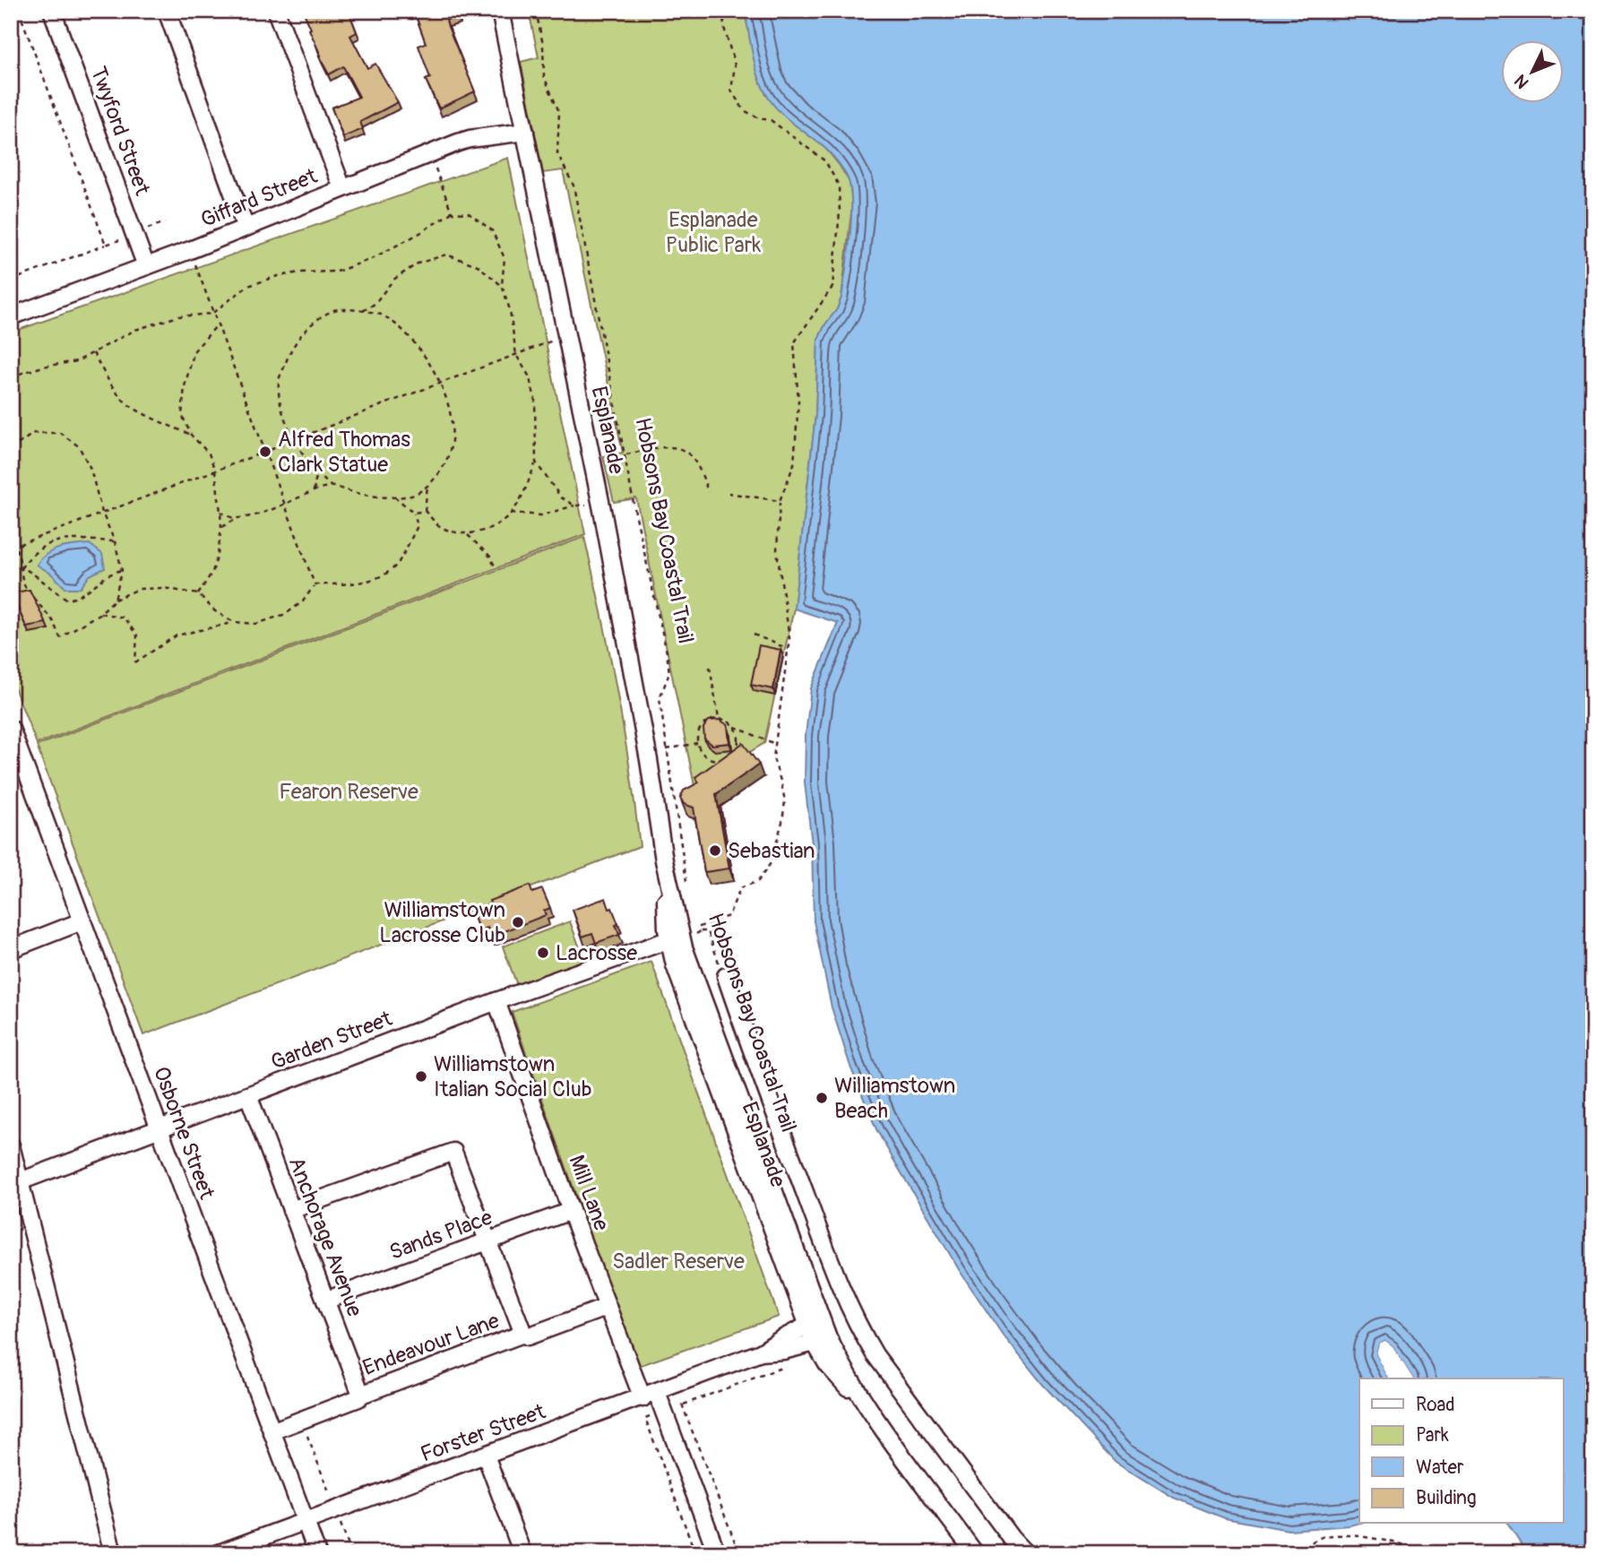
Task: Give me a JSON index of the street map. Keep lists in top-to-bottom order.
{
  "streets": {
    "street": [
      "Twyford Street",
      "Giffard Street",
      "Esplanade",
      "Hobsons Bay Coastal Trail",
      "Garden Street",
      "Osborne Street",
      "Mill Lane",
      "Sands Place",
      "Anchorage Avenue",
      "Endeavour Lane",
      "Forster Street"
    ]
  },
  "crossings": [
    ["Twyford Street", "Giffard Street"],
    ["Giffard Street", "Esplanade"],
    ["Esplanade", "Garden Street"],
    ["Esplanade", "Forster Street"],
    ["Garden Street", "Osborne Street"],
    ["Garden Street", "Mill Lane"],
    ["Garden Street", "Anchorage Avenue"],
    ["Osborne Street", "Endeavour Lane"],
    ["Osborne Street", "Forster Street"],
    ["Mill Lane", "Sands Place"],
    ["Mill Lane", "Endeavour Lane"],
    ["Mill Lane", "Forster Street"],
    ["Sands Place", "Anchorage Avenue"],
    ["Anchorage Avenue", "Endeavour Lane"]
  ],
  "parks": ["Esplanade Public Park", "Fearon Reserve", "Sadler Reserve"],
  "places": [
    "Alfred Thomas Clark Statue",
    "Sebastian",
    "Williamstown Lacrosse Club",
    "Lacrosse",
    "Williamstown Italian Social Club",
    "Williamstown Beach"
  ],
  "legend": [
    "Road",
    "Park",
    "Water",
    "Building"
  ],
  "north": "bottom left"
}
